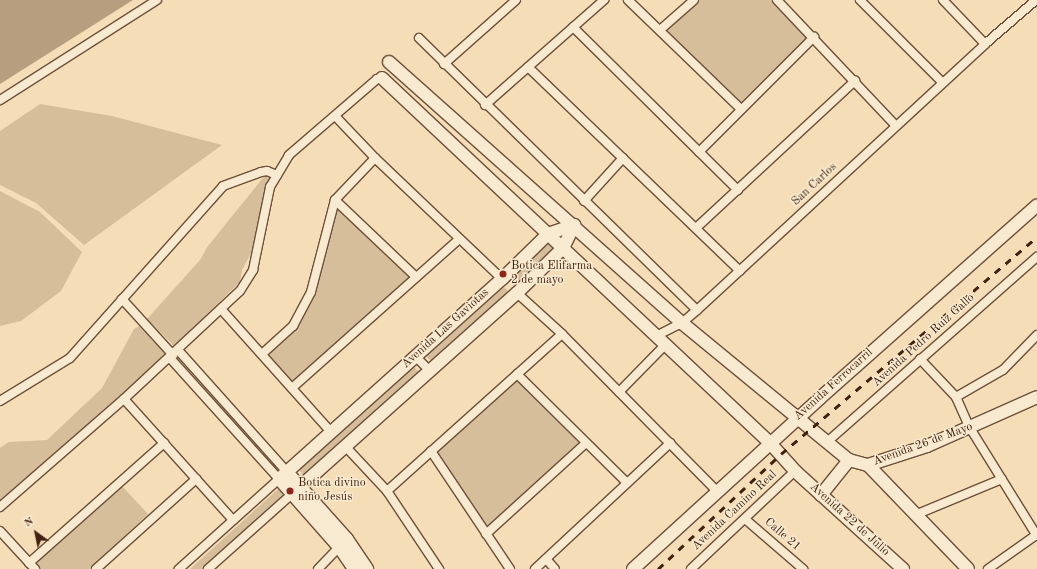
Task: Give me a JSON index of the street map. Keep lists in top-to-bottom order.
{
  "streets": {
    "street": [
      "San Carlos",
      "Avenida Las Gaviotas",
      "Avenida Pedro Ruiz Gallo",
      "Avenida Ferrocarril",
      "Avenida 26 de Mayo",
      "Avenida Camino Real",
      "Avenida 22 de Julio",
      "Calle 21"
    ]
  },
  "crossings": [
    ["San Carlos", "Avenida 22 de Julio"],
    ["Avenida Las Gaviotas", "Avenida 22 de Julio"],
    ["Avenida Ferrocarril", "Avenida 22 de Julio"],
    ["Avenida Camino Real", "Avenida 22 de Julio"],
    ["Avenida Camino Real", "Calle 21"]
  ],
  "places": ["Botica Elifarma 2 de mayo", "Botica divino niño Jesús"],
  "north": "top left"
}
